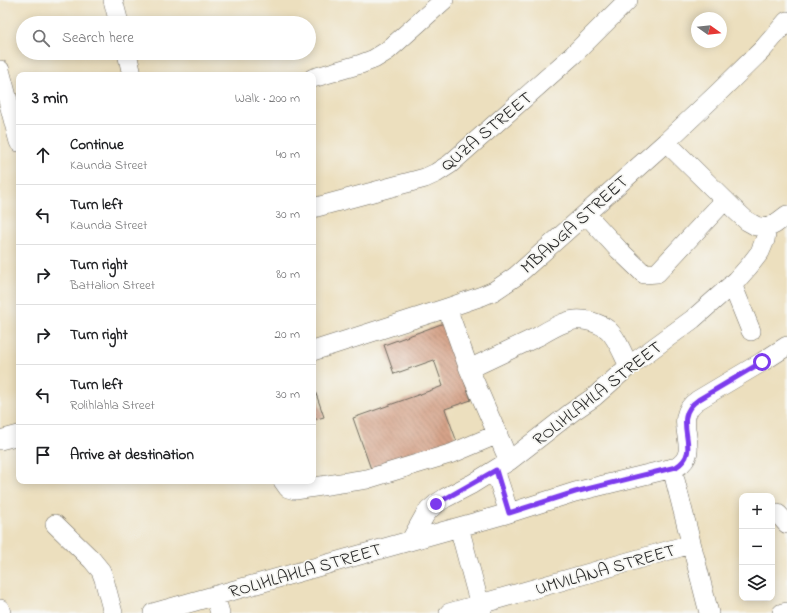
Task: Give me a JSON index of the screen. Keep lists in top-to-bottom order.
{
  "streets": {
    "street": [
      "QUZA STREET",
      "MBANGA STREET",
      "ROLIHLAHLA STREET",
      "UMVILANA STREET"
    ]
  },
  "north": "right",
  "page": {
    "search": "Search here",
    "heading": ["3 min", "Walk · 200 m"],
    "list": [
      ["Continue", "Kaunda Street", "40 m"],
      ["Turn left", "Kaunda Street", "30 m"],
      ["Turn right", "Battalion Street", "80 m"],
      ["Turn right", "20 m"],
      ["Turn left", "Rolihlahla Street", "30 m"],
      "Arrive at destination"
    ],
    "map_buttons": ["+", "−"]
  }
}
